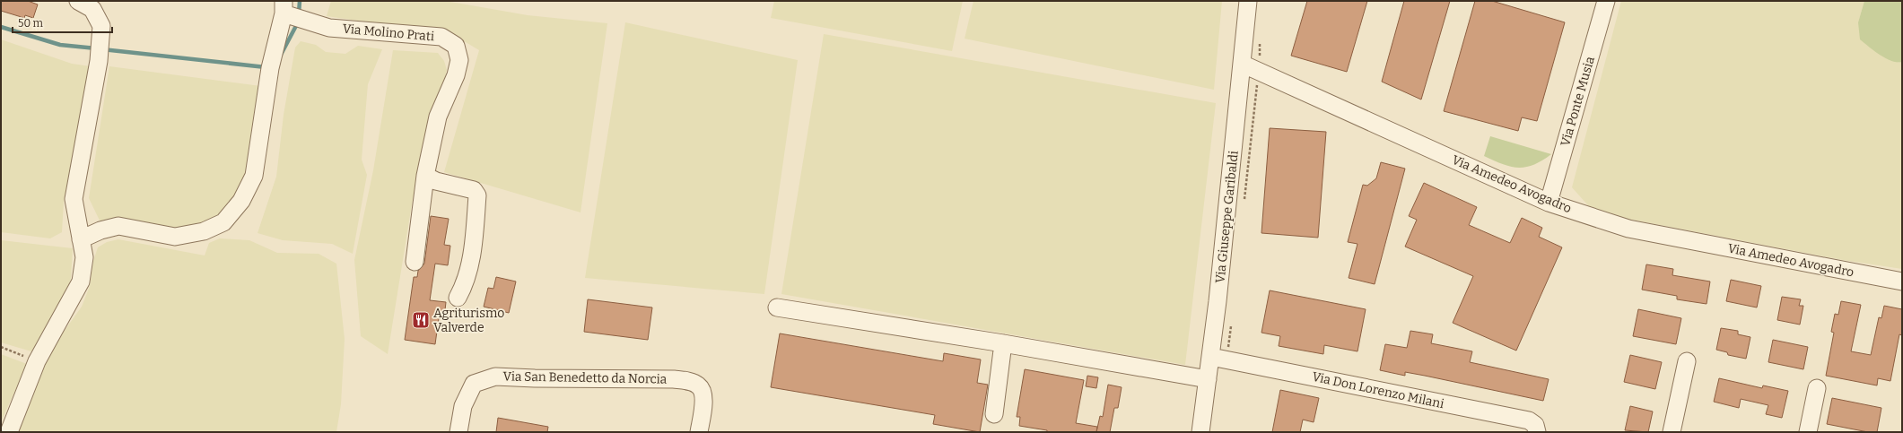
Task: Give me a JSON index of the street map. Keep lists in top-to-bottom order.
{
  "streets": {
    "street": [
      "Via Molino Prati",
      "Via Ponte Musia",
      "Via Amedeo Avogadro",
      "Via Giuseppe Garibaldi",
      "Via San Benedetto da Norcia",
      "Via Don Lorenzo Milani"
    ]
  },
  "crossings": [
    ["Via Ponte Musia", "Via Amedeo Avogadro"],
    ["Via Amedeo Avogadro", "Via Giuseppe Garibaldi"],
    ["Via Giuseppe Garibaldi", "Via Don Lorenzo Milani"]
  ],
  "places": {
    "restaurant": ["Agriturismo Valverde"]
  },
  "scale_bar": "50 m"
}
